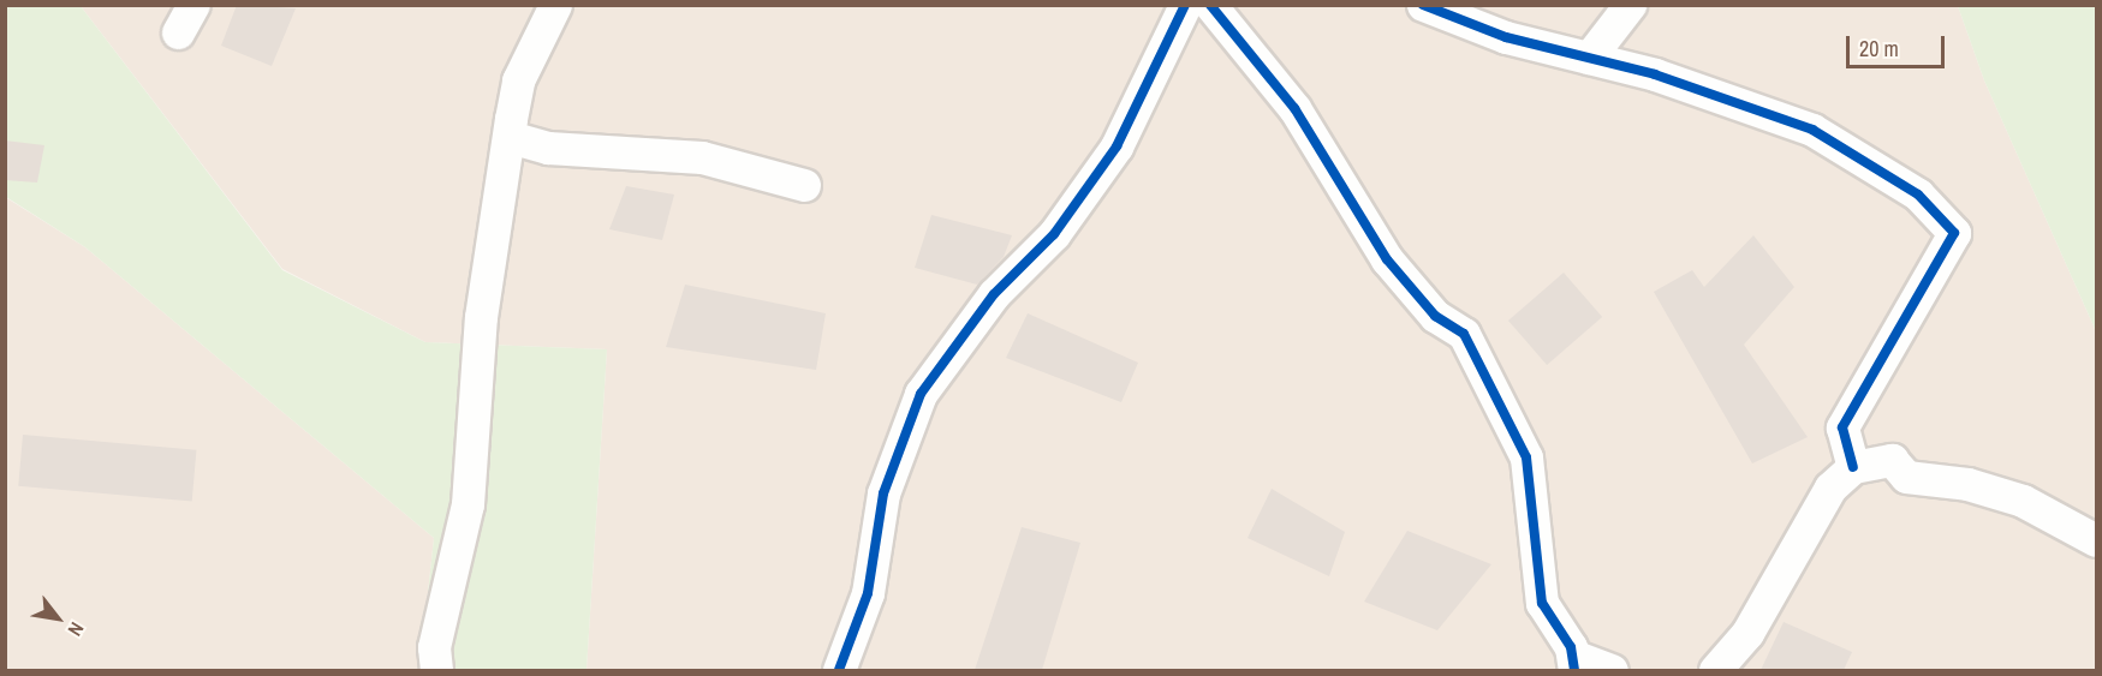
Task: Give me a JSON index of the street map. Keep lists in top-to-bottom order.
{
  "scale_bar": "20 m",
  "north": "bottom right"
}
